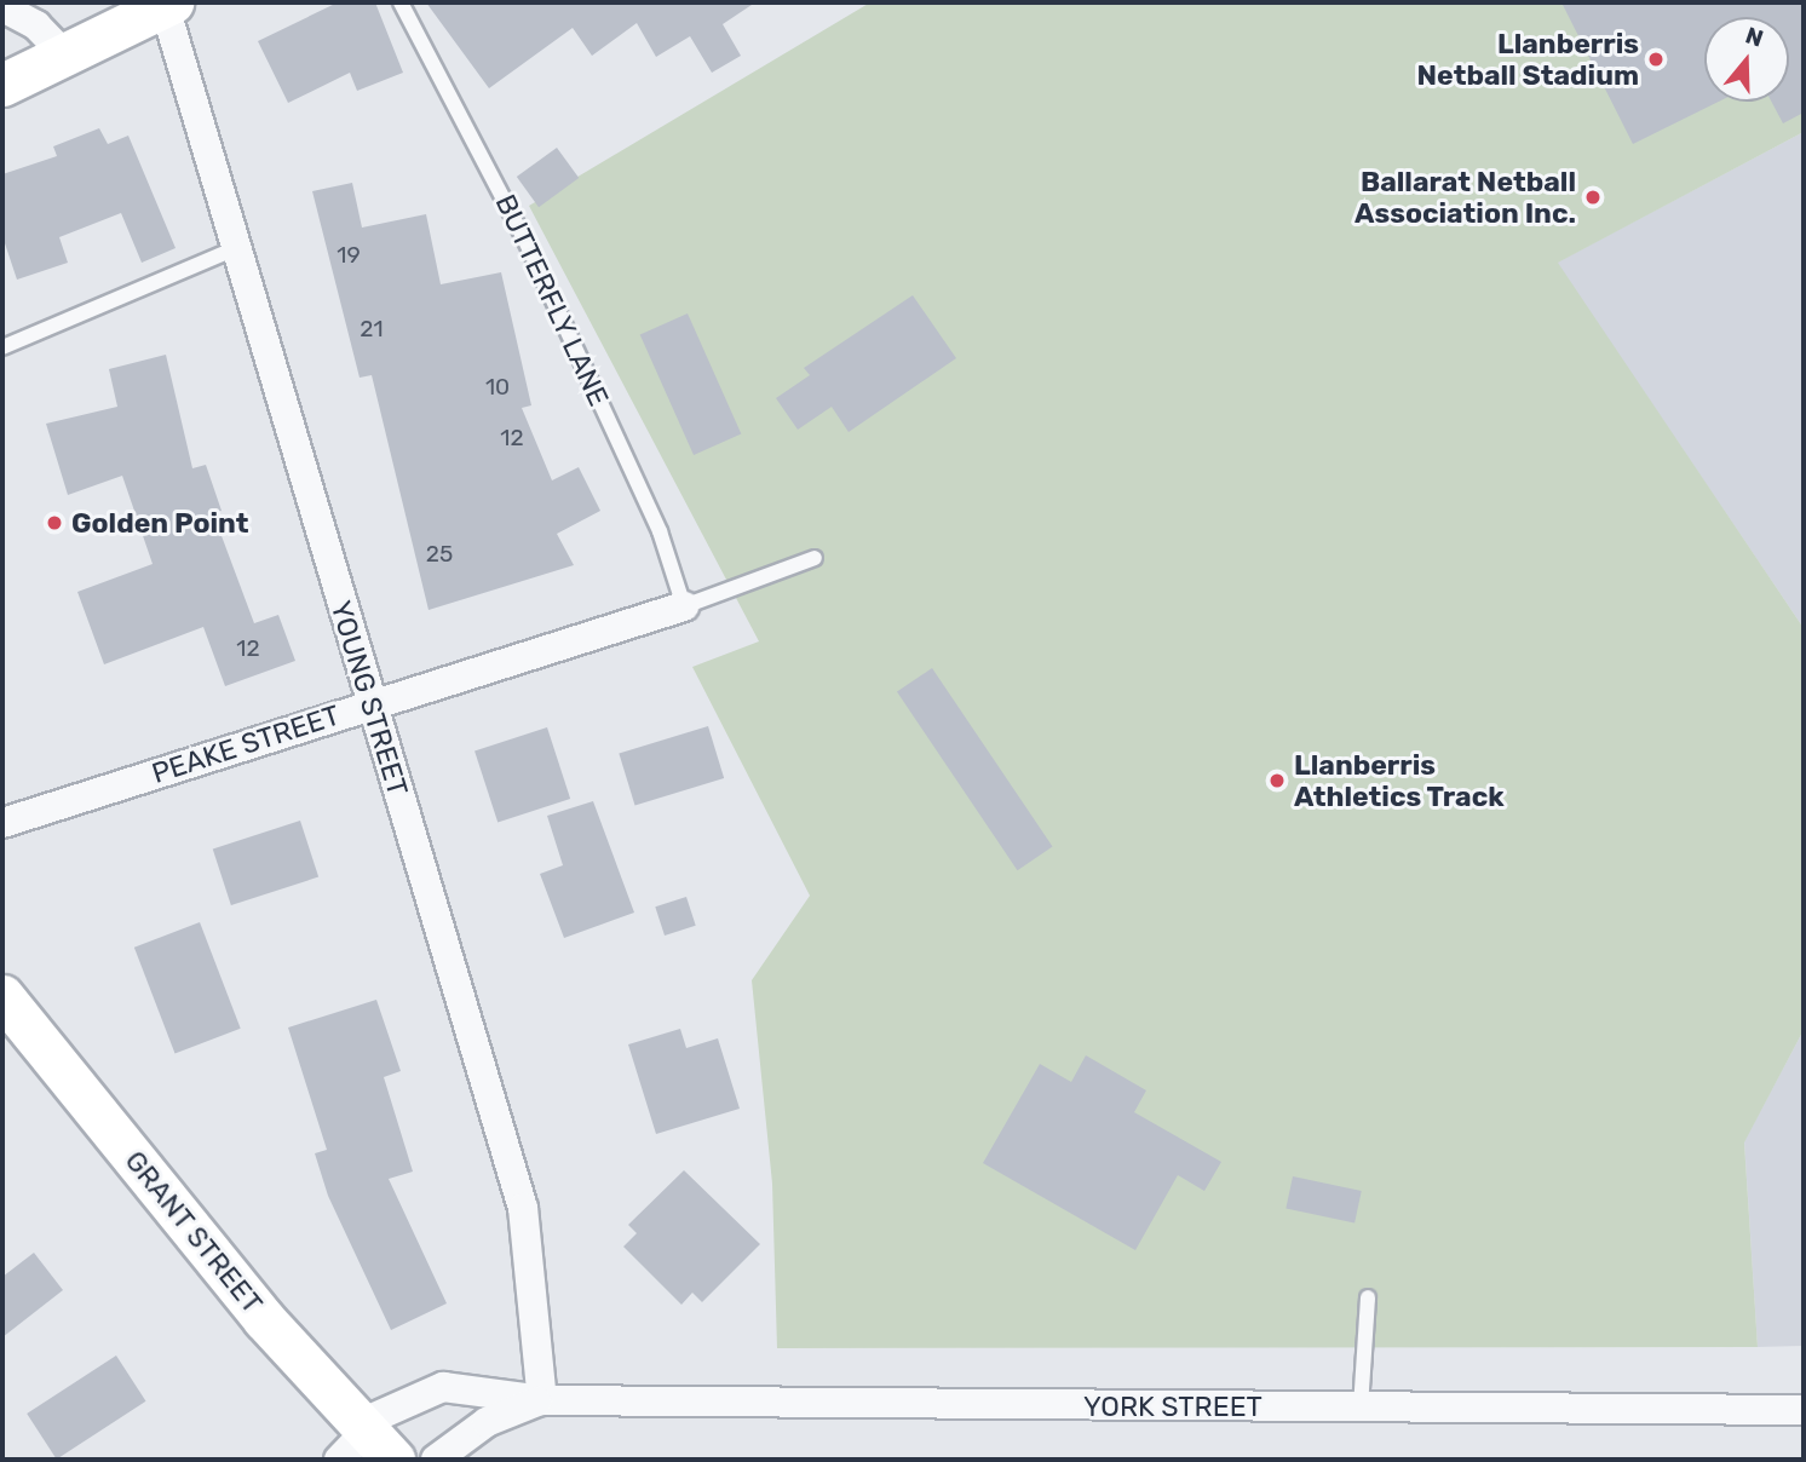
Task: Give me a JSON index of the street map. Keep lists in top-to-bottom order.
{
  "streets": {
    "main road": ["GRANT STREET"],
    "street": ["YOUNG STREET", "PEAKE STREET", "YORK STREET"],
    "lane": ["BUTTERFLY LANE"]
  },
  "crossings": [
    ["BUTTERFLY LANE", "PEAKE STREET"],
    ["YOUNG STREET", "PEAKE STREET"],
    ["YOUNG STREET", "YORK STREET"],
    ["GRANT STREET", "YORK STREET"]
  ],
  "places": [
    "Llanberris Netball Stadium",
    "Ballarat Netball Association Inc.",
    "Golden Point",
    "Llanberris Athletics Track"
  ],
  "house_numbers": [
    "19",
    "21",
    "10",
    "12",
    "25",
    "12"
  ],
  "north": "top"
}
